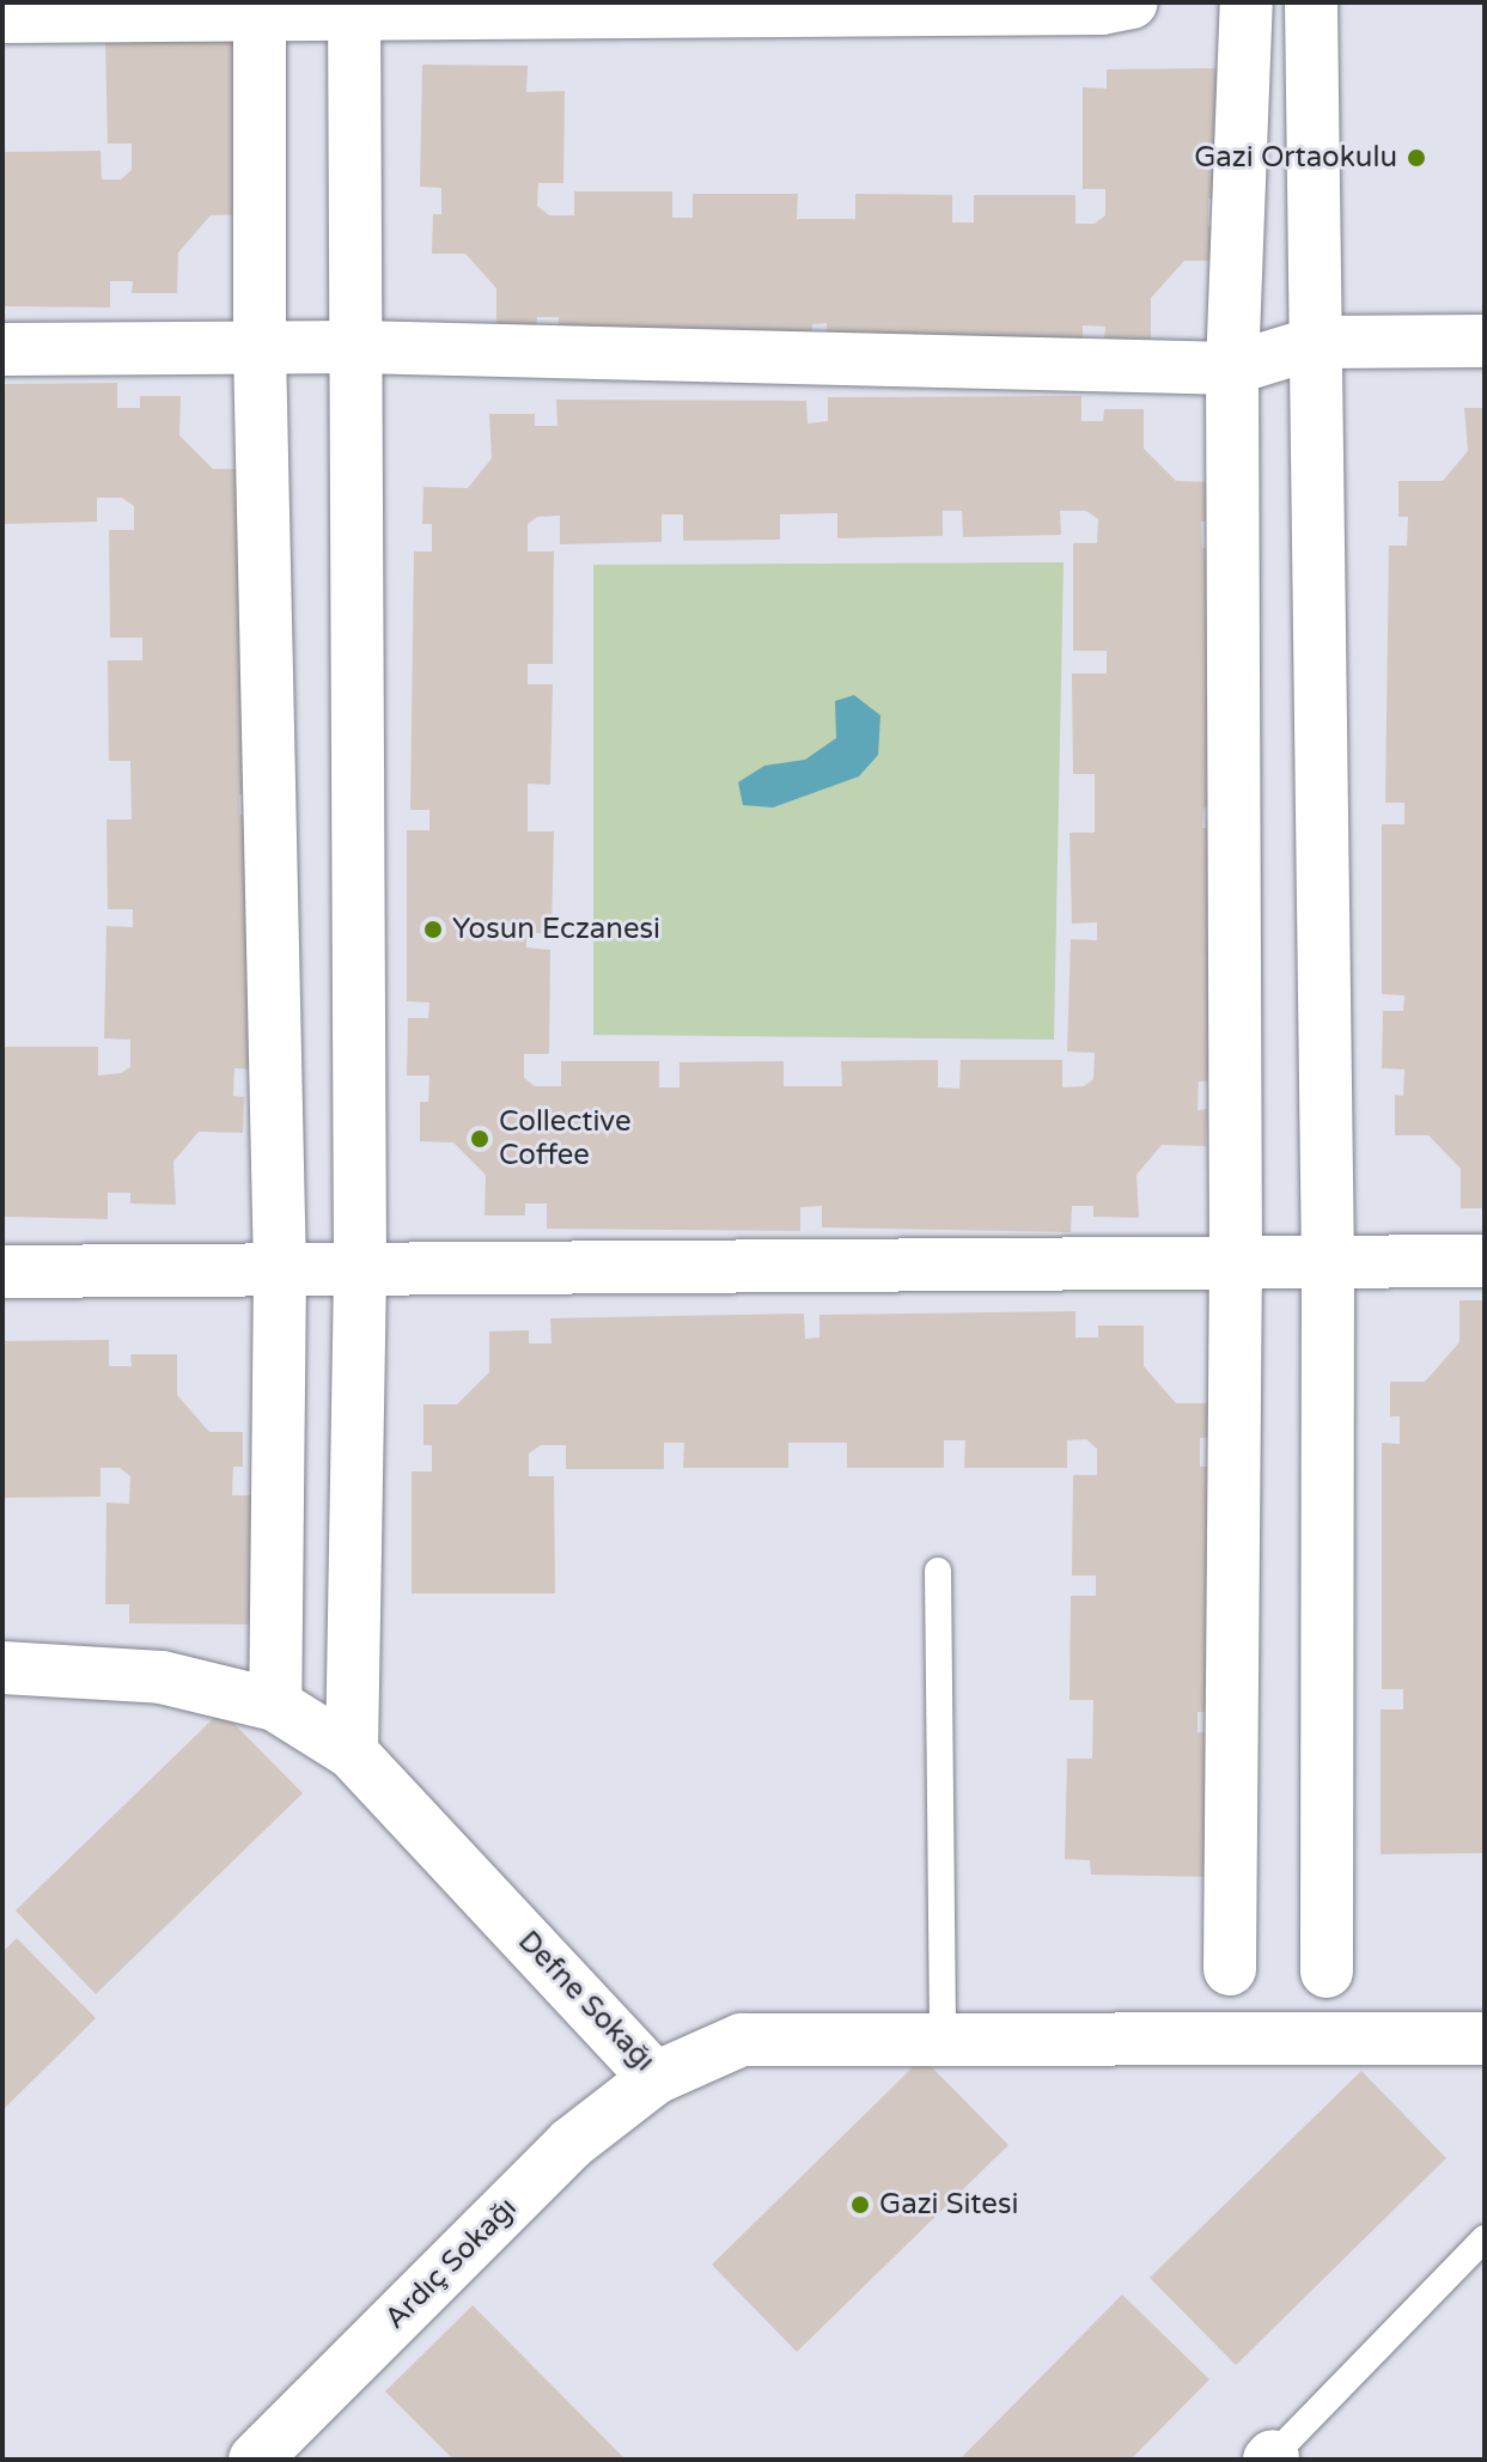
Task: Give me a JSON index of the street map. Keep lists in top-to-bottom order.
{
  "streets": {
    "street": ["Defne Sokağı", "Ardıç Sokağı"]
  },
  "crossings": [
    ["Defne Sokağı", "Ardıç Sokağı"]
  ],
  "places": [
    "Gazi Ortaokulu",
    "Yosun Eczanesi",
    "Collective Coffee",
    "Gazi Sitesi"
  ]
}
